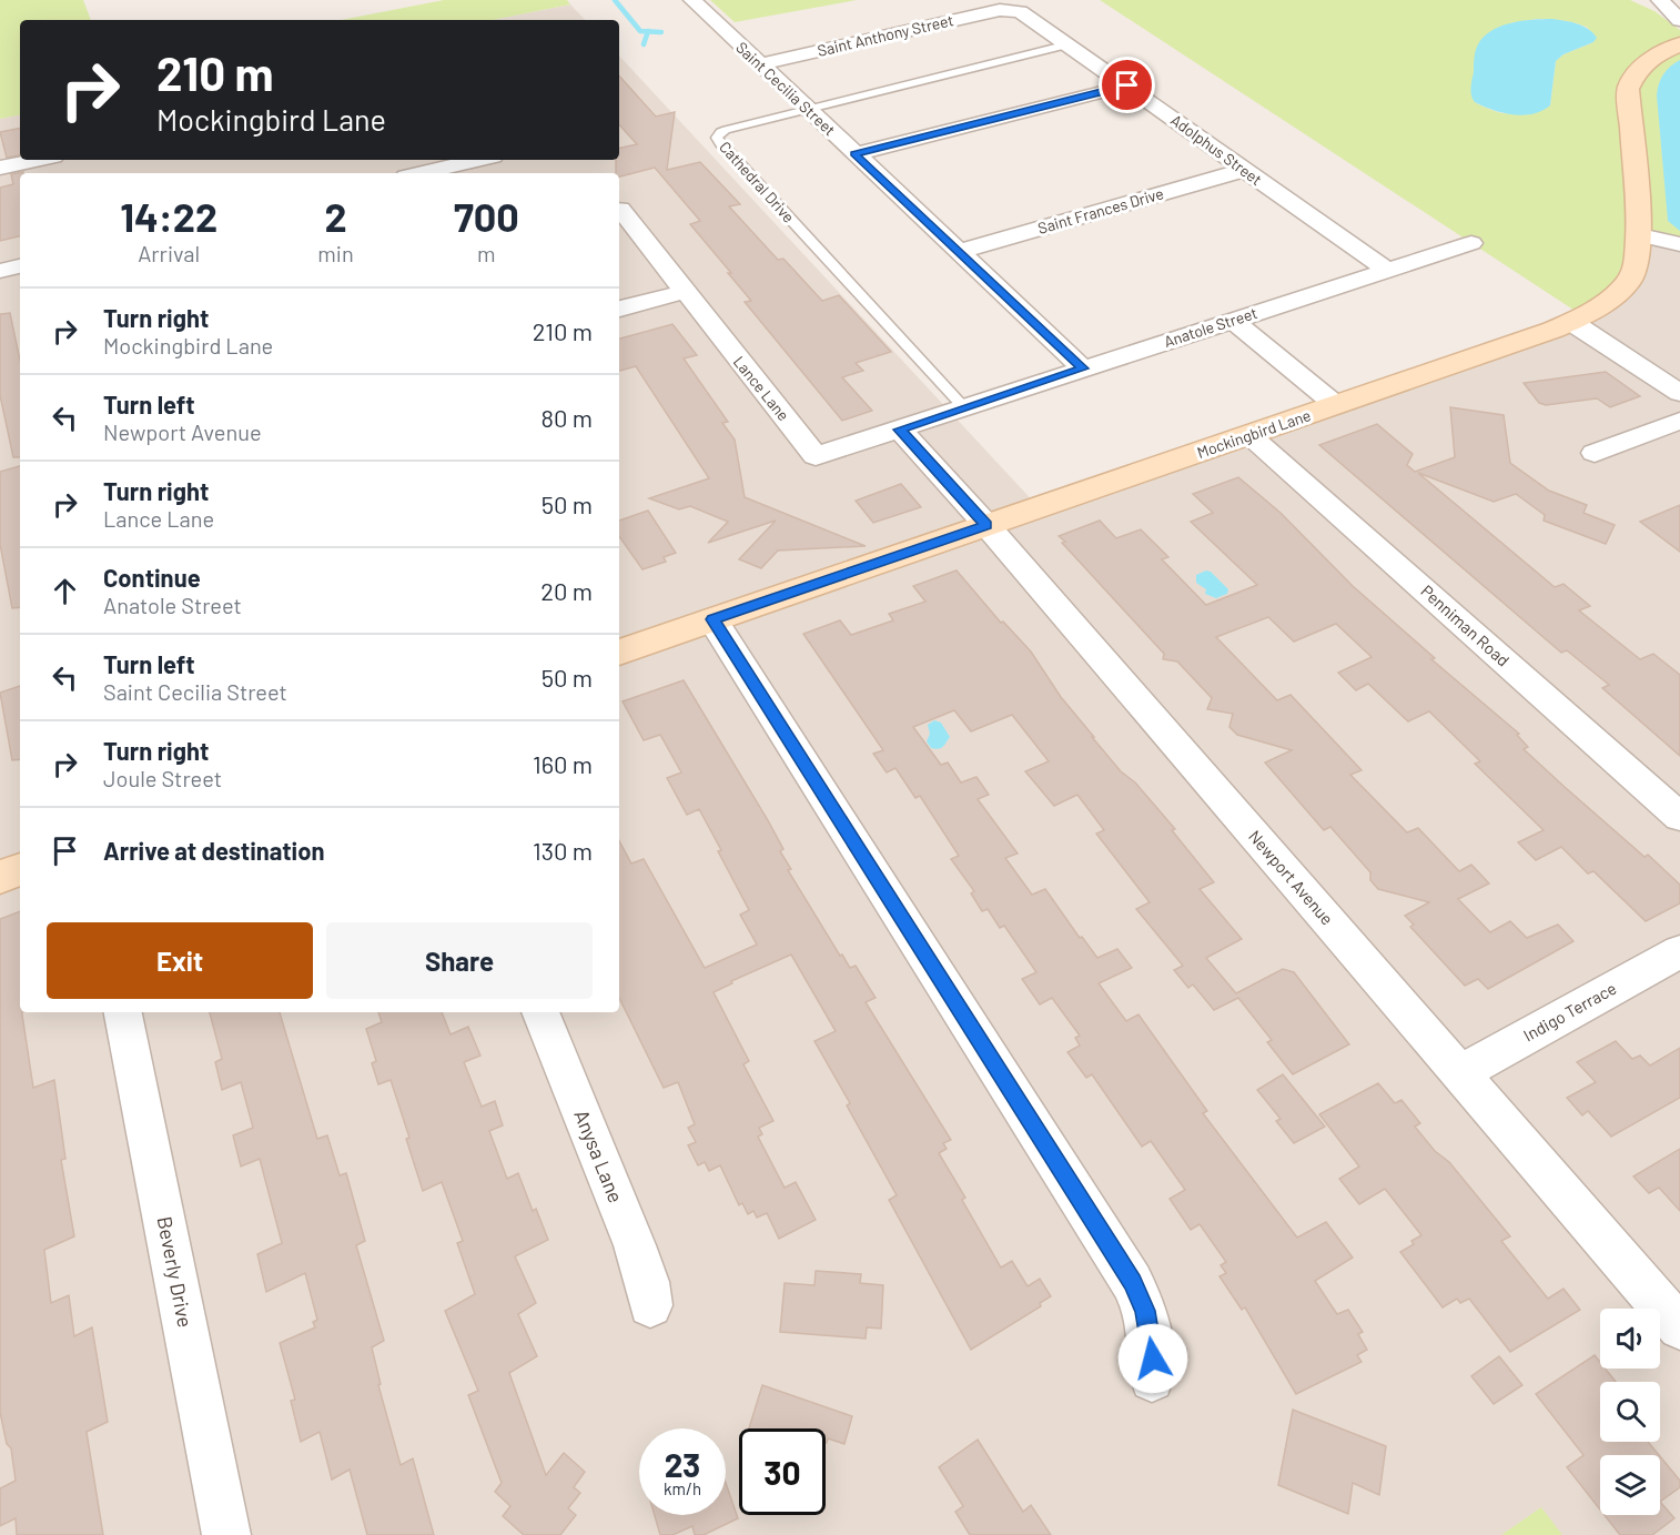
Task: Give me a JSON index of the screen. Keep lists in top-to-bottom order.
{
  "streets": {
    "street": [
      "Saint Anthony Street",
      "Saint Cecilia Street",
      "Adolphus Street",
      "Saint Frances Drive",
      "Anatole Street",
      "Lance Lane",
      "Mockingbird Lane",
      "Penniman Road",
      "Newport Avenue",
      "Indigo Terrace",
      "Anysa Lane",
      "Beverly Drive"
    ],
    "lane": ["Cathedral Drive"]
  },
  "crossings": [
    ["Saint Anthony Street", "Saint Cecilia Street"],
    ["Saint Anthony Street", "Adolphus Street"],
    ["Saint Cecilia Street", "Cathedral Drive"],
    ["Saint Cecilia Street", "Saint Frances Drive"],
    ["Saint Cecilia Street", "Anatole Street"],
    ["Adolphus Street", "Cathedral Drive"],
    ["Adolphus Street", "Saint Frances Drive"],
    ["Adolphus Street", "Anatole Street"],
    ["Cathedral Drive", "Anatole Street"],
    ["Cathedral Drive", "Lance Lane"],
    ["Anatole Street", "Lance Lane"],
    ["Lance Lane", "Newport Avenue"],
    ["Mockingbird Lane", "Penniman Road"],
    ["Mockingbird Lane", "Newport Avenue"],
    ["Newport Avenue", "Indigo Terrace"]
  ],
  "page": {
    "turn": ["210 m", "Mockingbird Lane"],
    "eta": [
      "14:22",
      "Arrival",
      "2",
      "min",
      "700",
      "m"
    ],
    "list": [
      {
        "name": "Turn right",
        "note": "Mockingbird Lane",
        "value": "210 m"
      },
      {
        "name": "Turn left",
        "note": "Newport Avenue",
        "value": "80 m"
      },
      {
        "name": "Turn right",
        "note": "Lance Lane",
        "value": "50 m"
      },
      {
        "name": "Continue",
        "note": "Anatole Street",
        "value": "20 m"
      },
      {
        "name": "Turn left",
        "note": "Saint Cecilia Street",
        "value": "50 m"
      },
      {
        "name": "Turn right",
        "note": "Joule Street",
        "value": "160 m"
      },
      {
        "name": "Arrive at destination",
        "value": "130 m"
      }
    ],
    "buttons": ["Exit", "Share"],
    "speed": "23 km/h",
    "limit": "30"
  }
}
